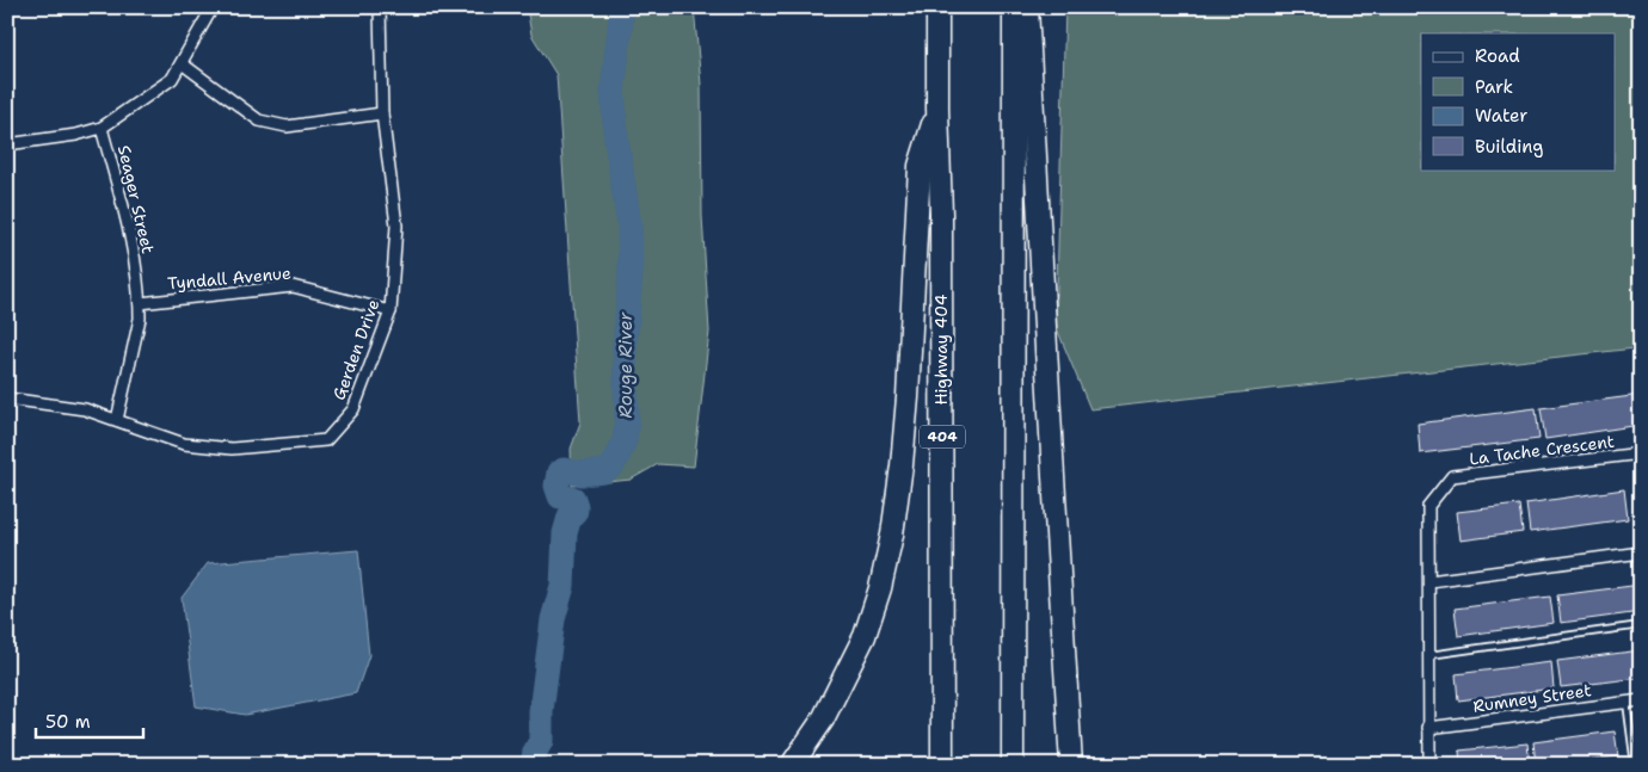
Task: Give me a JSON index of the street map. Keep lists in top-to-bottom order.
{
  "streets": {
    "highway": ["Highway 404", "404"],
    "street": [
      "Seager Street",
      "Tyndall Avenue",
      "Gerden Drive",
      "La Tache Crescent",
      "Rumney Street"
    ]
  },
  "crossings": [
    ["Seager Street", "Tyndall Avenue"],
    ["Seager Street", "Gerden Drive"],
    ["Tyndall Avenue", "Gerden Drive"],
    ["La Tache Crescent", "Rumney Street"]
  ],
  "water": ["Rouge River"],
  "legend": [
    "Road",
    "Park",
    "Water",
    "Building"
  ],
  "scale_bar": "50 m"
}
